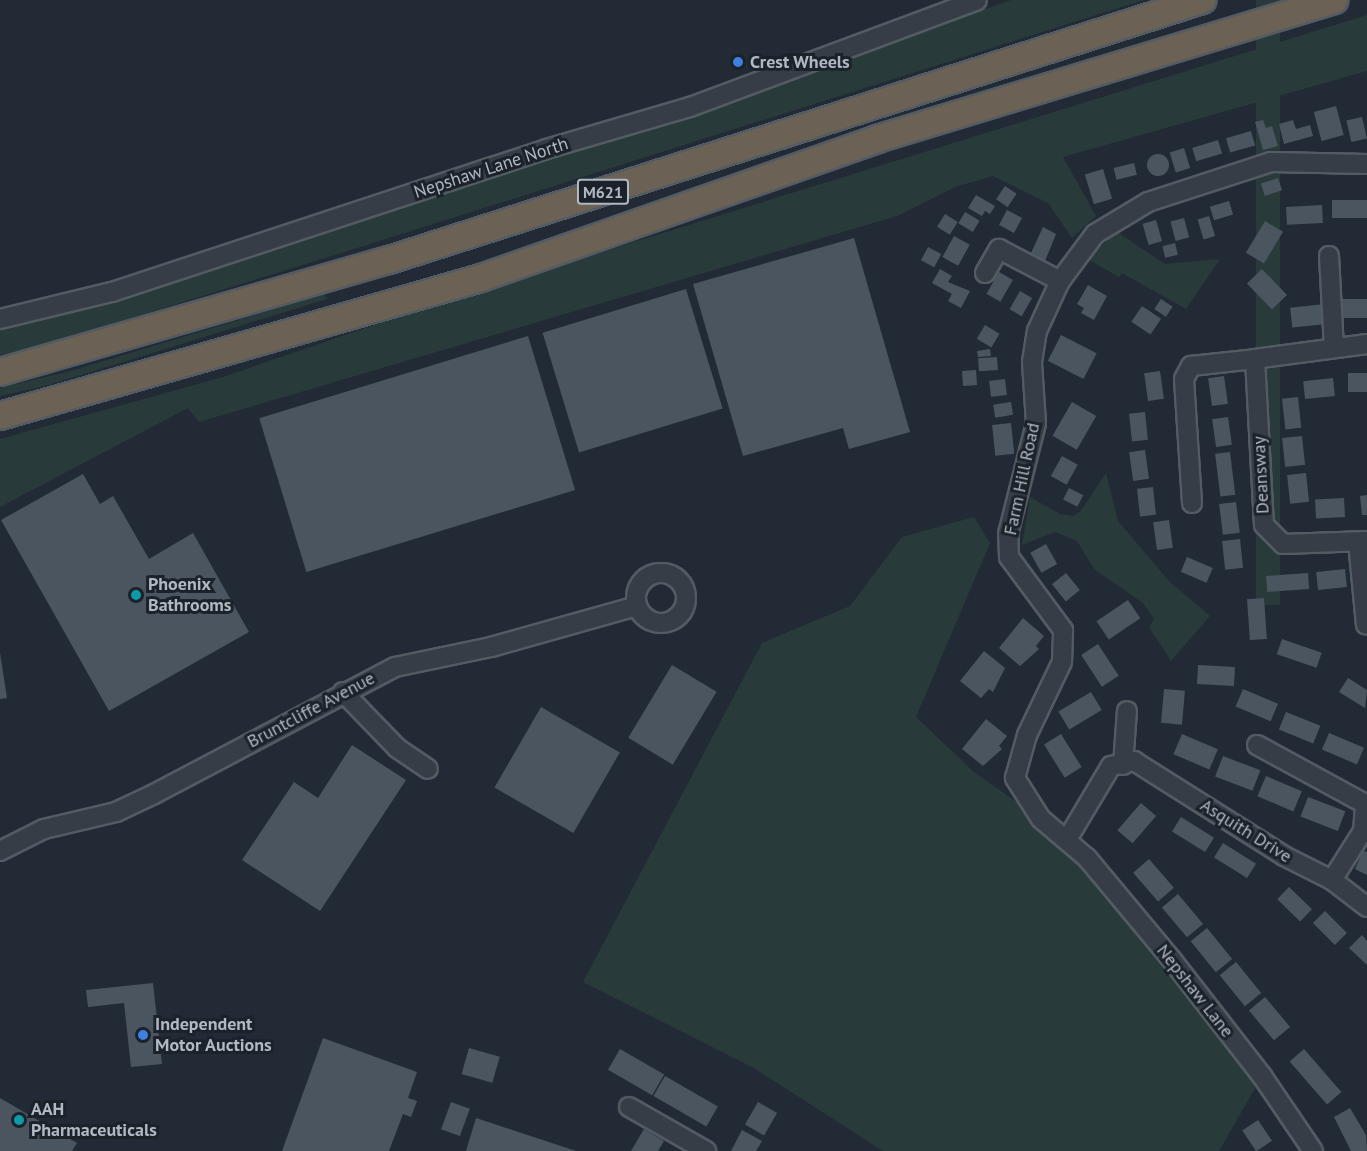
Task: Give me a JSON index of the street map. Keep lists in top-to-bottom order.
{
  "streets": {
    "highway": ["M621"],
    "street": [
      "Nepshaw Lane North",
      "Deansway",
      "Farm Hill Road",
      "Bruntcliffe Avenue",
      "Asquith Drive",
      "Nepshaw Lane"
    ]
  },
  "crossings": [
    ["Farm Hill Road", "Nepshaw Lane"]
  ],
  "places": [
    "Crest Wheels",
    "Phoenix Bathrooms",
    "Independent Motor Auctions",
    "AAH Pharmaceuticals"
  ]
}
